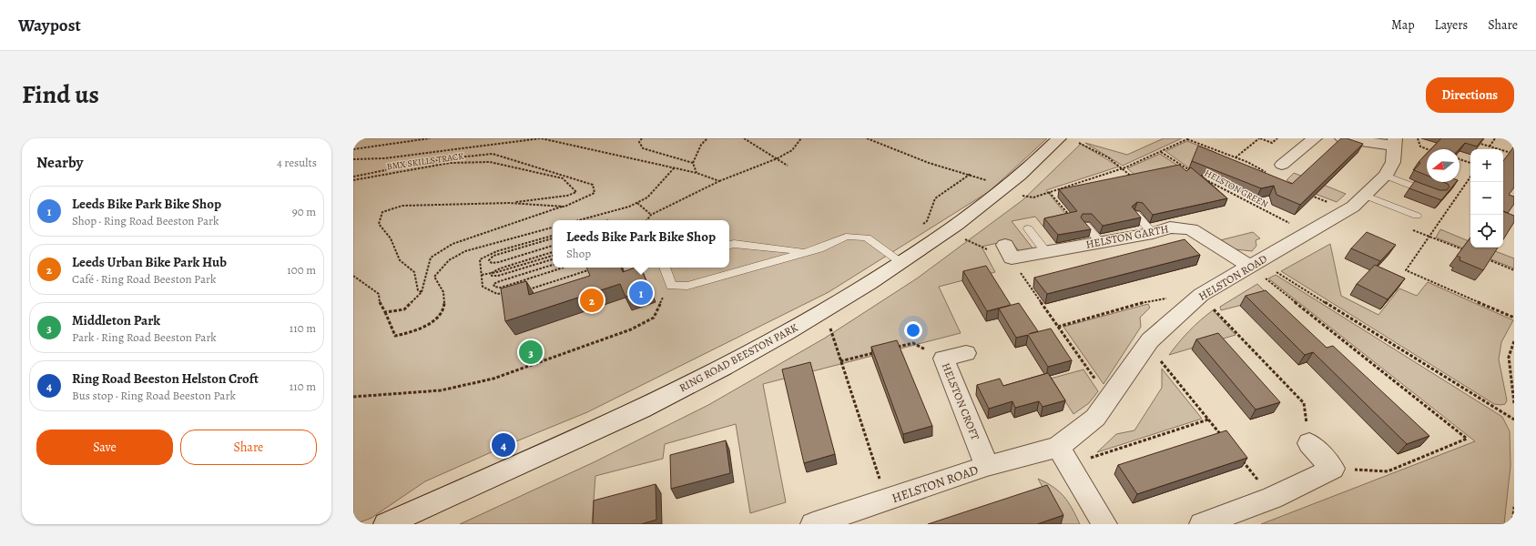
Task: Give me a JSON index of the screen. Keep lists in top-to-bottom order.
{
  "streets": {
    "street": [
      "HELSTON GARTH",
      "HELSTON ROAD",
      "RING ROAD BEESTON PARK",
      "HELSTON CROFT"
    ],
    "path": ["BMX SKILLS TRACK", "HELSTON GREEN"]
  },
  "crossings": [
    ["HELSTON GREEN", "HELSTON ROAD"],
    ["HELSTON GARTH", "HELSTON ROAD"],
    ["HELSTON ROAD", "HELSTON CROFT"]
  ],
  "north": "left",
  "page": {
    "header": "Waypost",
    "nav": ["Map", "Layers", "Share"],
    "title": "Find us",
    "buttons": [
      "Directions",
      ["Save", "Share"]
    ],
    "heading": ["Nearby", "4 results"],
    "map_buttons": ["+", "−"],
    "list": [
      {
        "mark": "1",
        "name": "Leeds Bike Park Bike Shop",
        "note": "Shop · Ring Road Beeston Park",
        "value": "90 m"
      },
      {
        "mark": "2",
        "name": "Leeds Urban Bike Park Hub",
        "note": "Café · Ring Road Beeston Park",
        "value": "100 m"
      },
      {
        "mark": "3",
        "name": "Middleton Park",
        "note": "Park · Ring Road Beeston Park",
        "value": "110 m"
      },
      {
        "mark": "4",
        "name": "Ring Road Beeston Helston Croft",
        "note": "Bus stop · Ring Road Beeston Park",
        "value": "110 m"
      }
    ],
    "popup": ["Leeds Bike Park Bike Shop", "Shop"],
    "pins": [
      "1",
      "2",
      "3",
      "4"
    ]
  }
}
